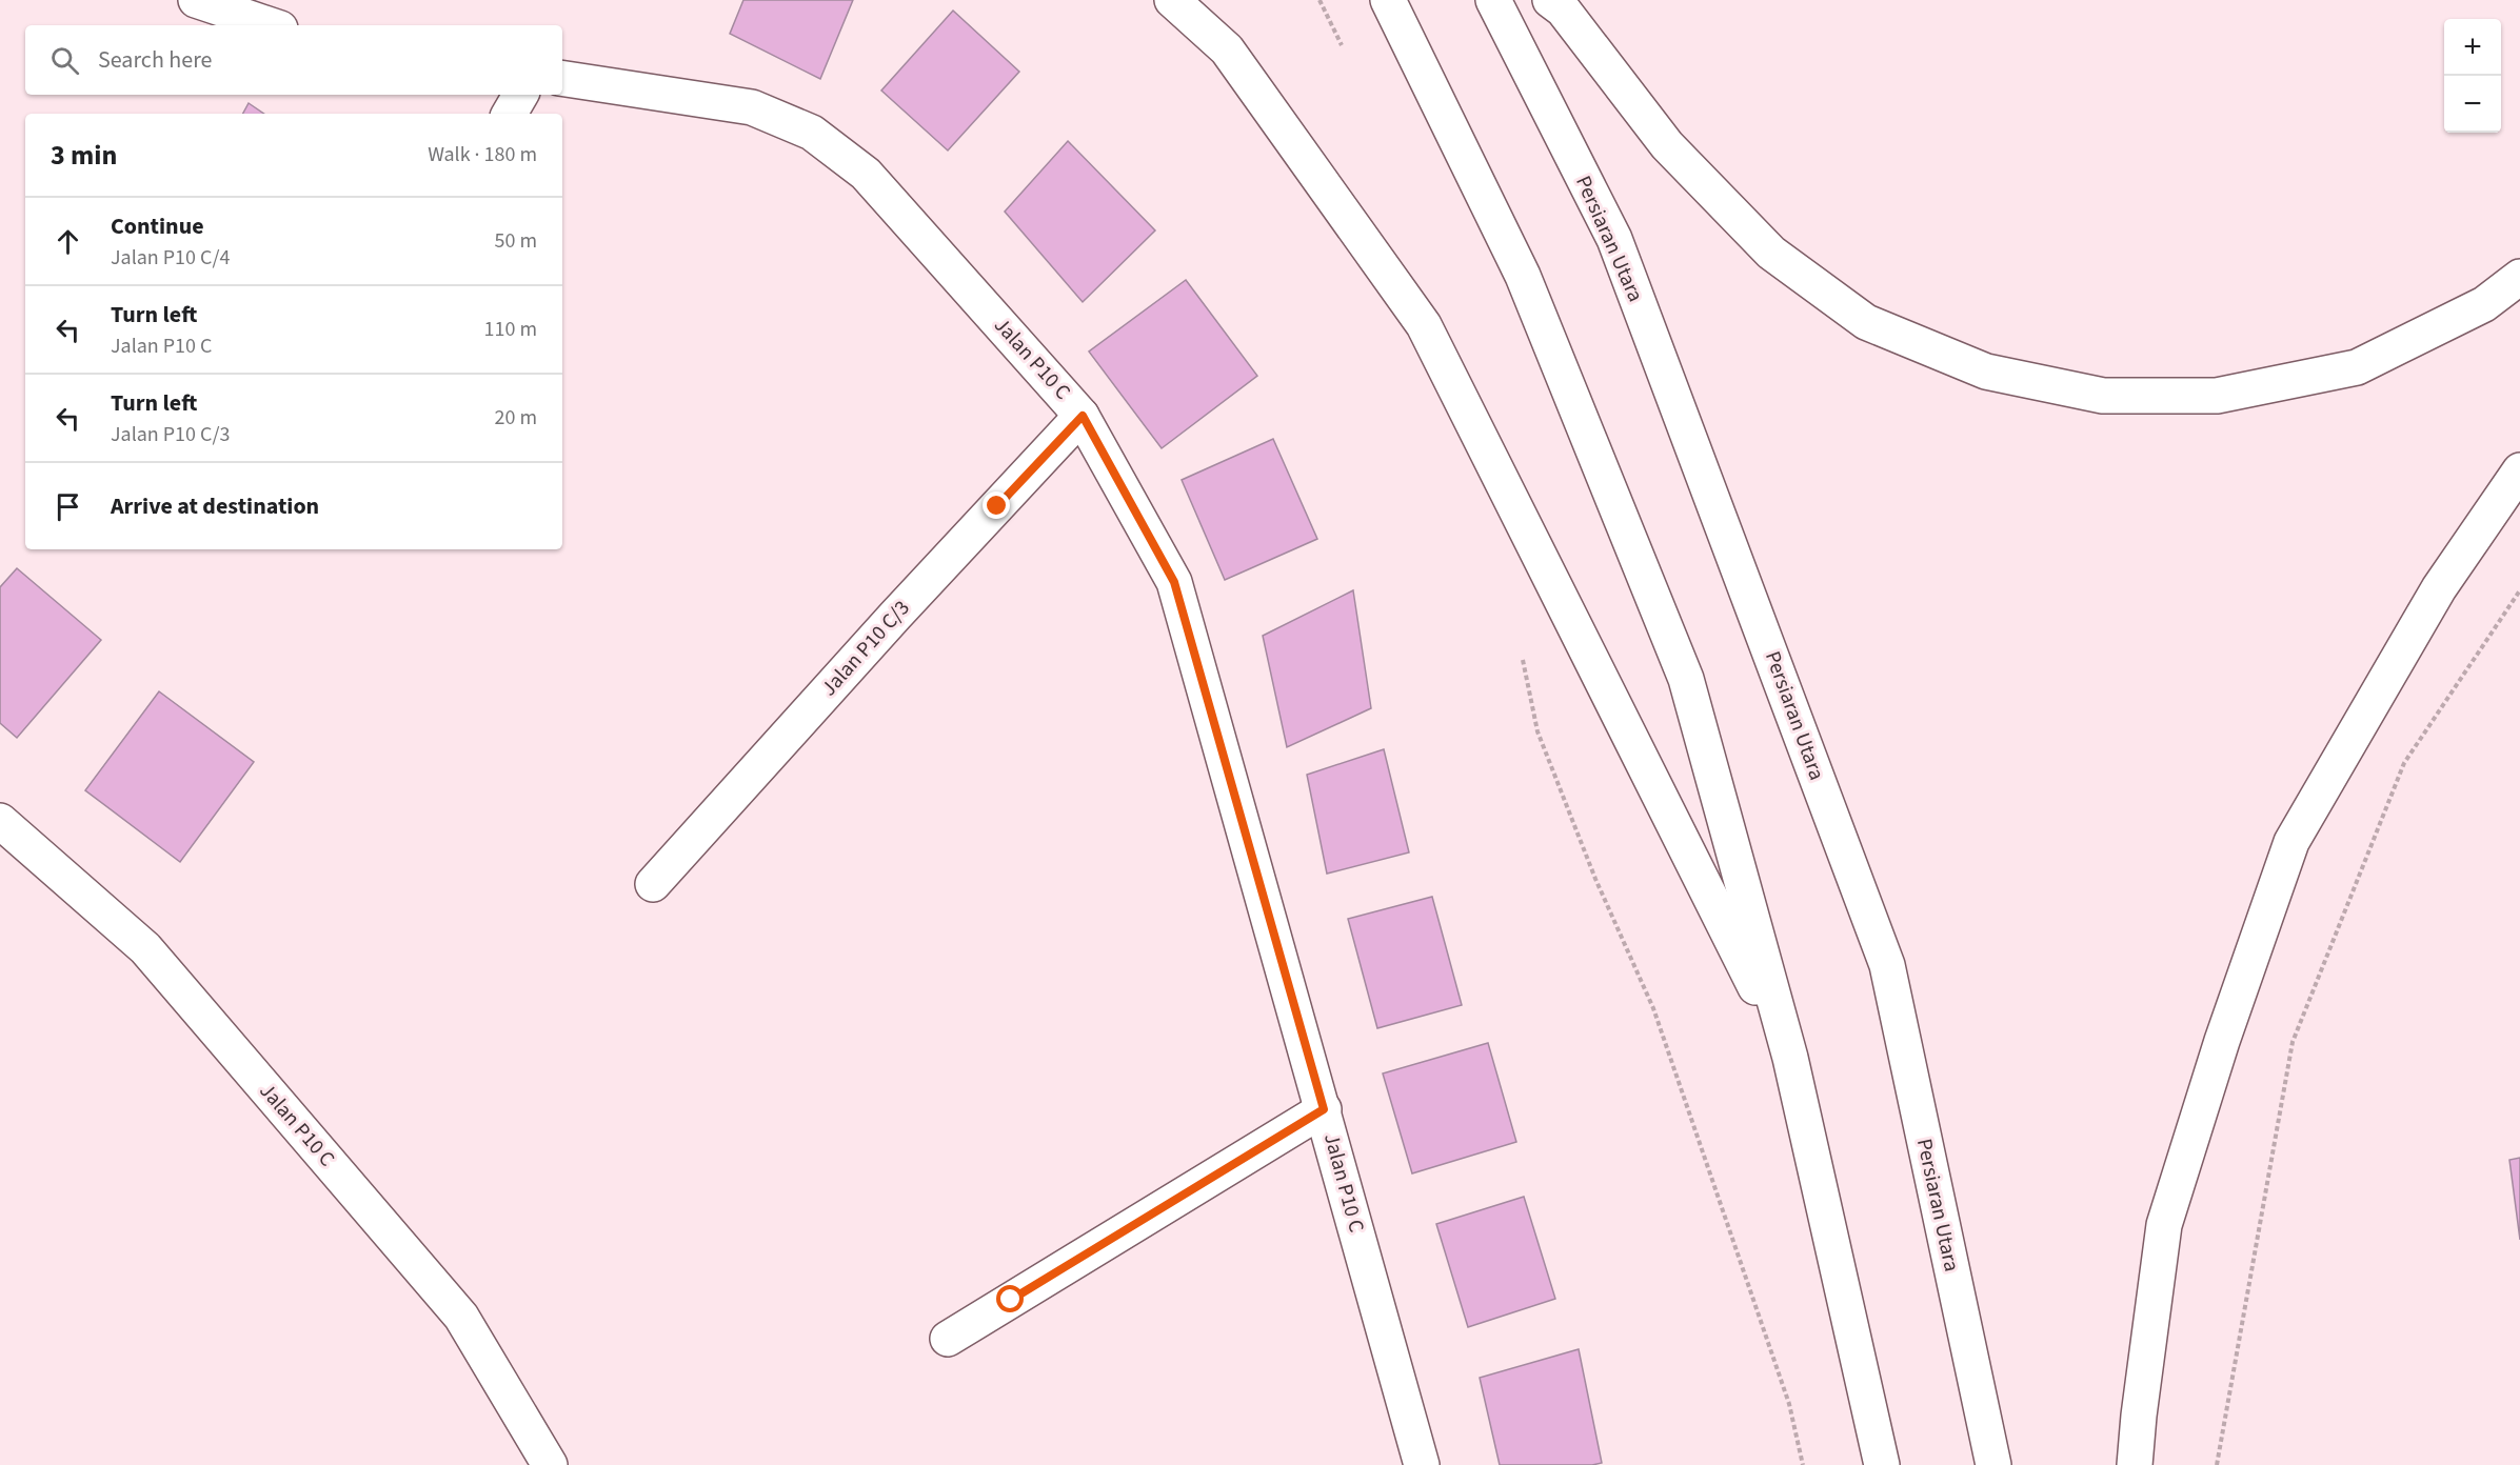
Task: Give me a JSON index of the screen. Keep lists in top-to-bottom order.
{
  "streets": {
    "main road": ["Persiaran Utara", "Jalan P10 C", "Jalan P10 C/3"]
  },
  "crossings": [
    ["Jalan P10 C", "Jalan P10 C/3"]
  ],
  "page": {
    "map_buttons": ["+", "−"],
    "search": "Search here",
    "heading": ["3 min", "Walk · 180 m"],
    "list": [
      ["Continue", "Jalan P10 C/4", "50 m"],
      ["Turn left", "Jalan P10 C", "110 m"],
      ["Turn left", "Jalan P10 C/3", "20 m"],
      "Arrive at destination"
    ]
  }
}
